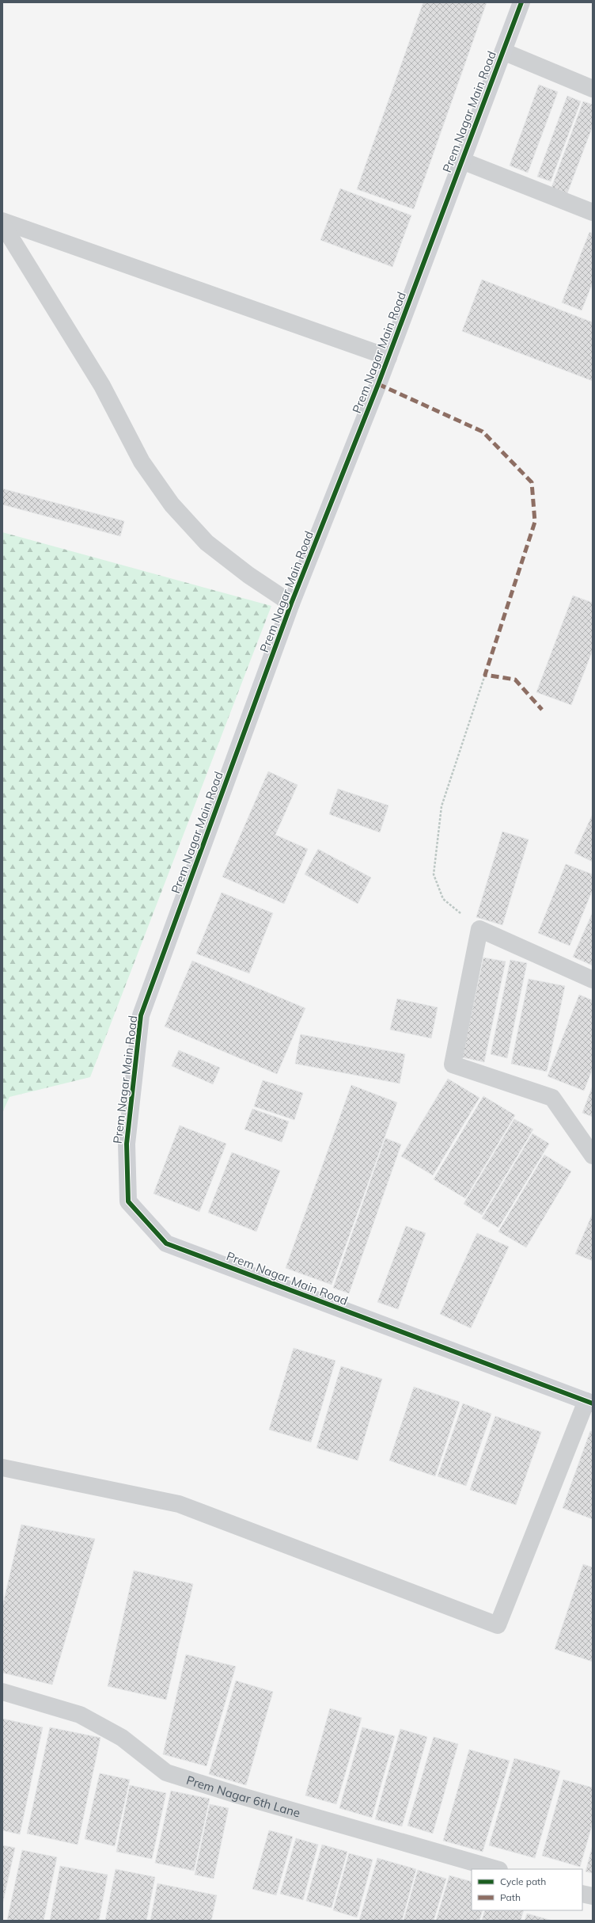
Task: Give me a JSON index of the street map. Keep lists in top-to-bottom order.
{
  "streets": {
    "street": ["Prem Nagar Main Road", "Prem Nagar 6th Lane"]
  },
  "legend": ["Cycle path", "Path"]
}
